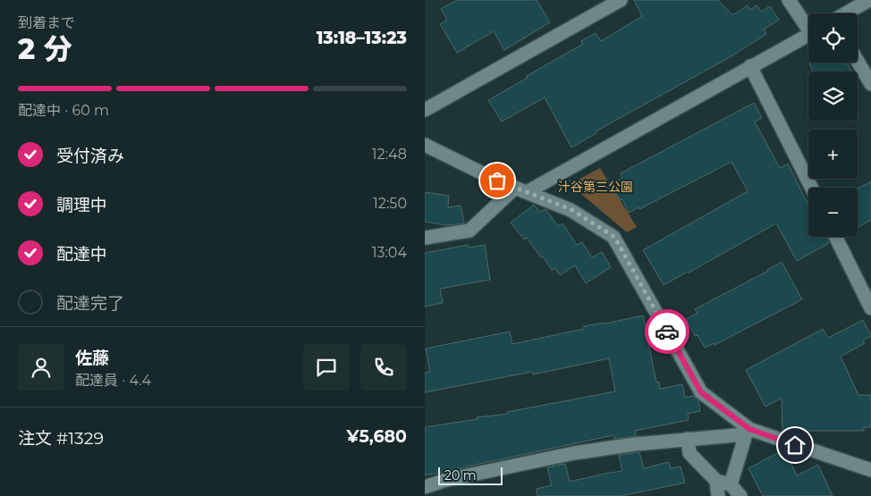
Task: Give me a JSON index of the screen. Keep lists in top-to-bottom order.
{
  "parks": ["汁谷第三公園"],
  "scale_bar": "20 m",
  "page": {
    "heading": ["2 分", "到着まで", "13:18–13:23"],
    "panel": [
      "佐藤",
      "配達員 · 4.4",
      "注文 #1329",
      "¥5,680"
    ],
    "map_buttons": ["+", "−"],
    "bar": "配達中 · 60 m",
    "list": [
      ["受付済み", "12:48"],
      ["調理中", "12:50"],
      ["配達中", "13:04"],
      "配達完了"
    ],
    "scale": "20 m"
  }
}
